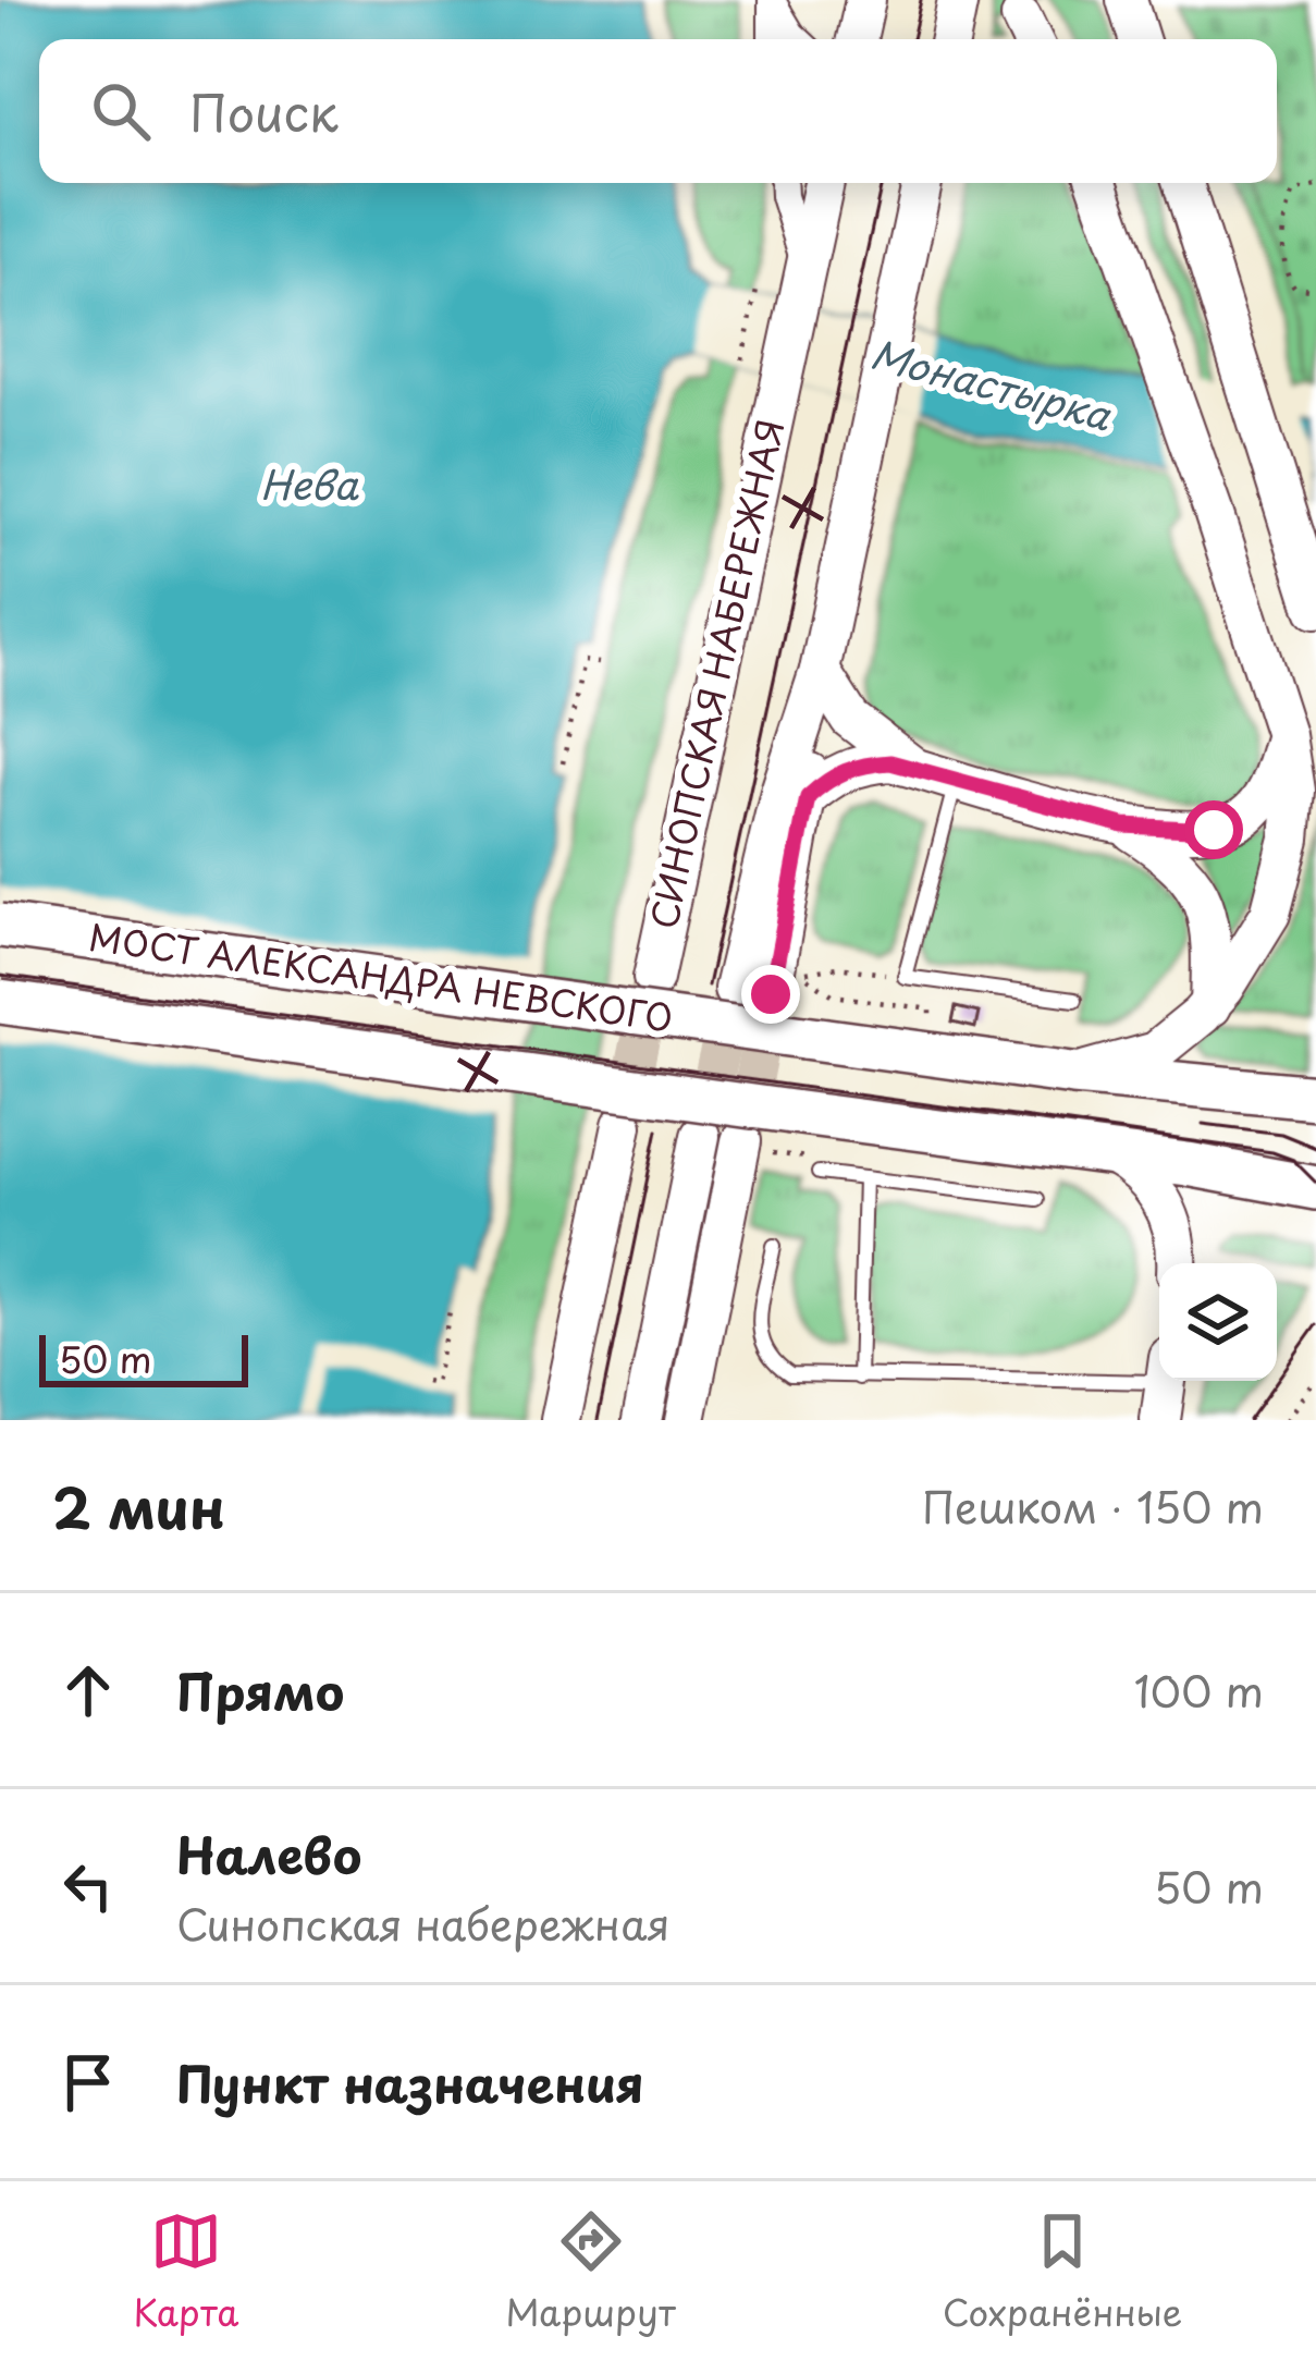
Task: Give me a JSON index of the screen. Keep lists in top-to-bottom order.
{
  "streets": {
    "main road": ["СИНОПСКАЯ НАБЕРЕЖНАЯ", "МОСТ АЛЕКСАНДРА НЕВСКОГО"]
  },
  "water": ["Монастырка", "Нева"],
  "scale_bar": "50 m",
  "page": {
    "search": "Поиск",
    "scale": "50 m",
    "heading": ["2 мин", "Пешком · 150 m"],
    "list": [
      ["Прямо", "100 m"],
      ["Налево", "Синопская набережная", "50 m"],
      "Пункт назначения"
    ],
    "nav": ["Карта", "Маршрут", "Сохранённые"]
  }
}
